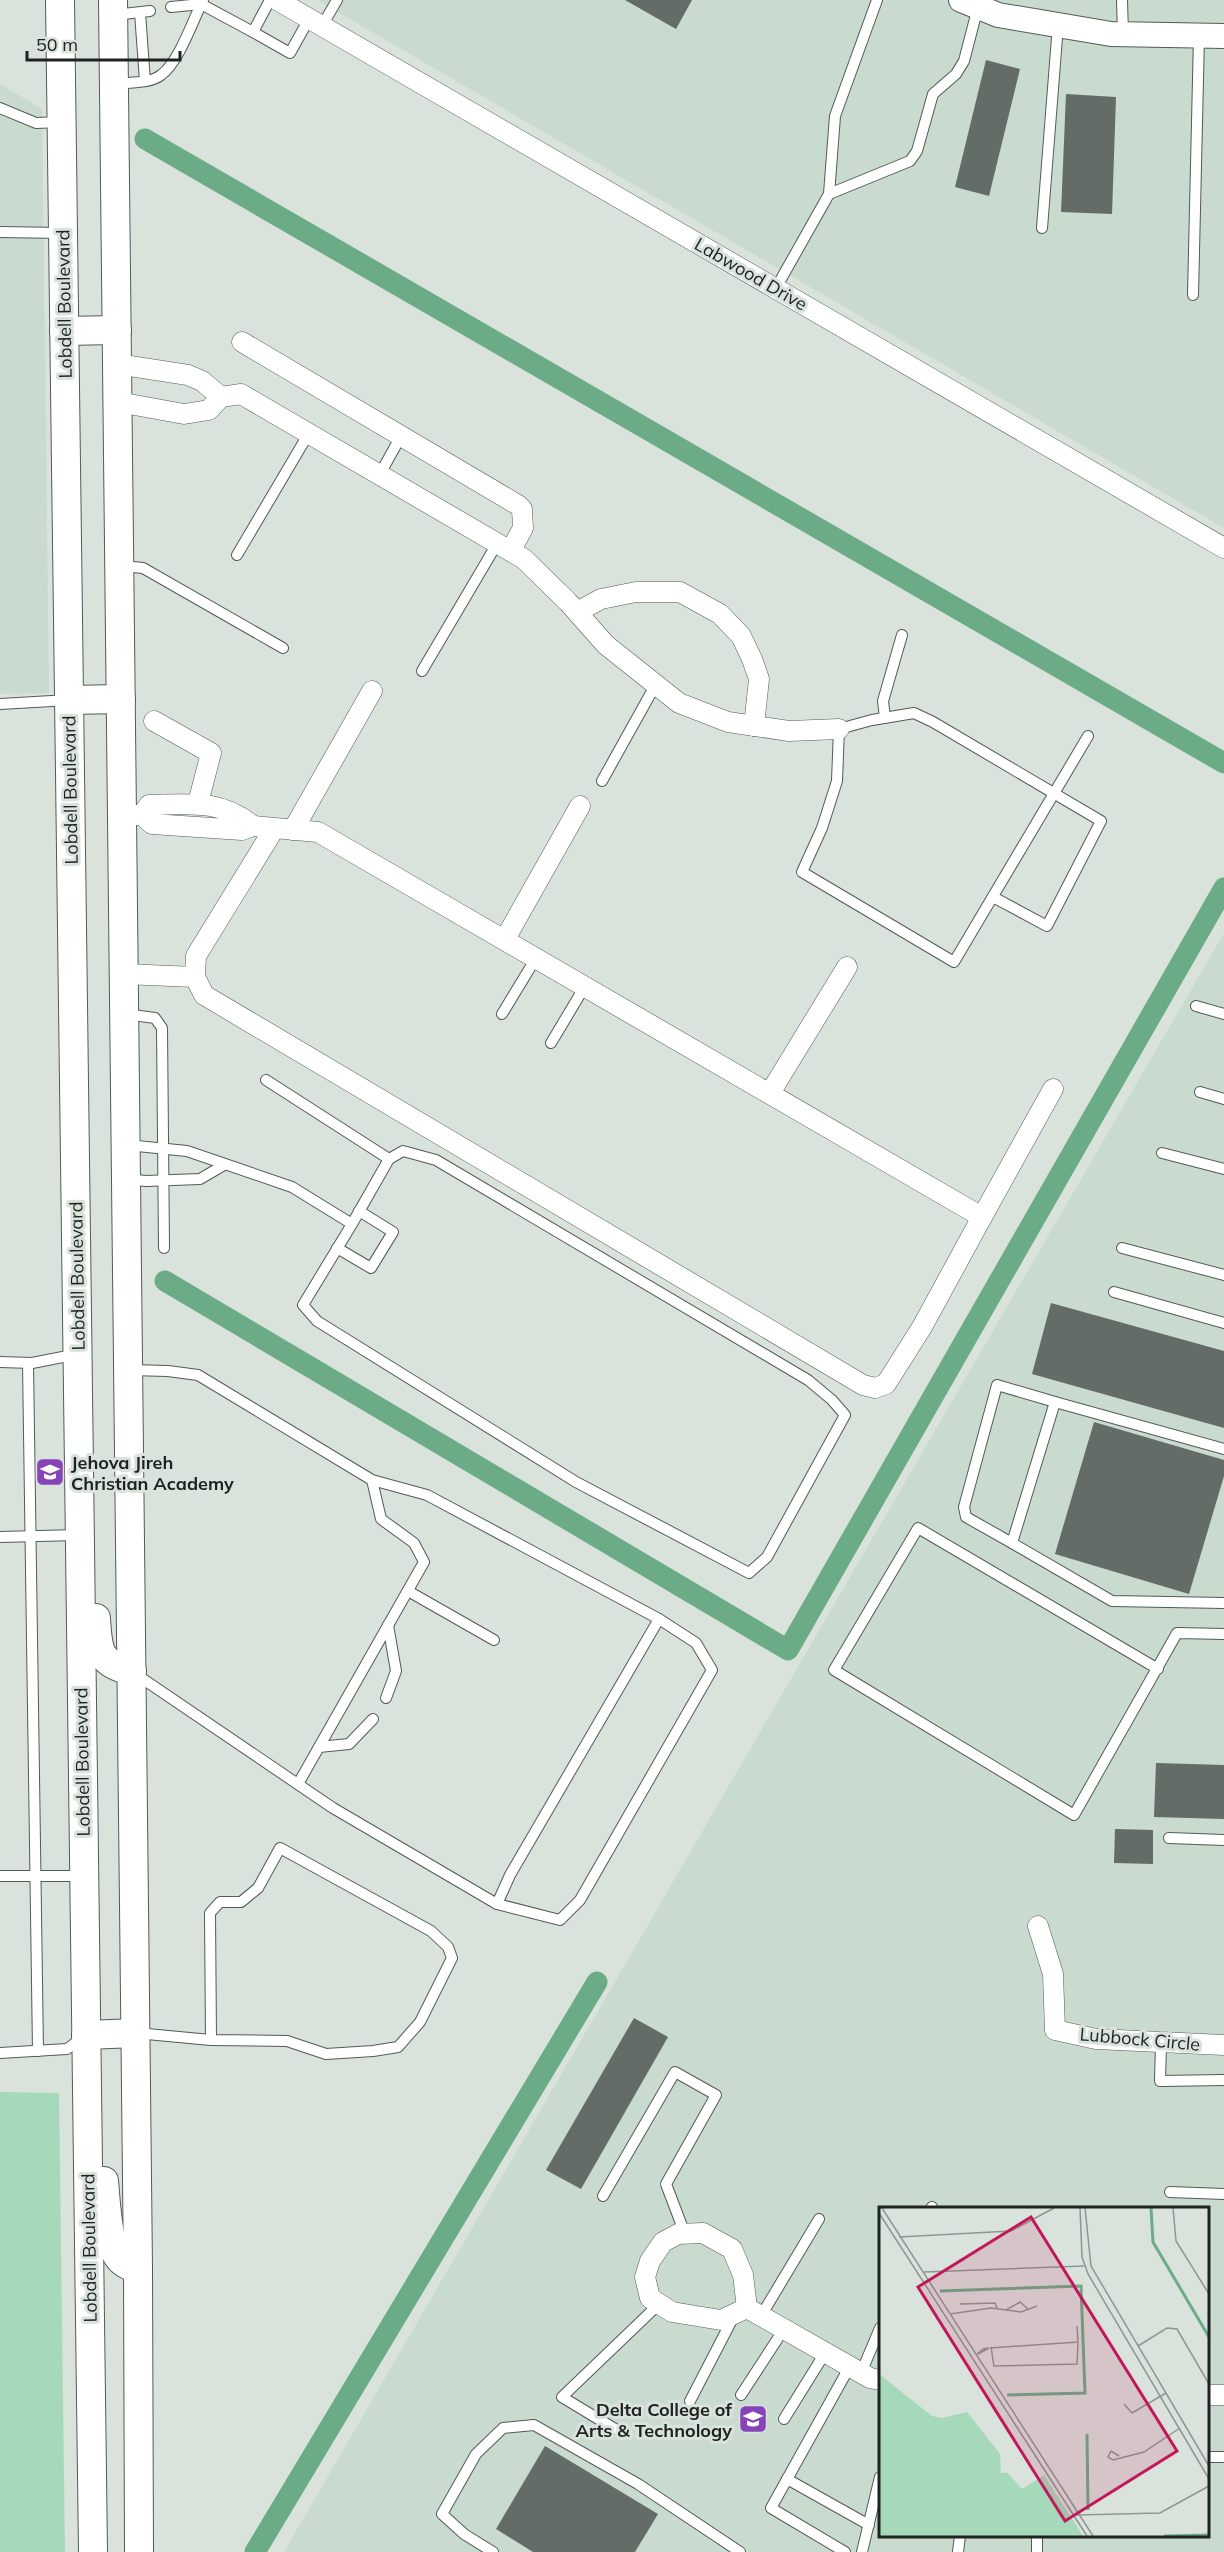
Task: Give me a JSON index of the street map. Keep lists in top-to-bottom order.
{
  "streets": {
    "main road": ["Lobdell Boulevard"],
    "street": ["Labwood Drive", "Lubbock Circle"]
  },
  "places": {
    "school or university": ["Jehova Jireh Christian Academy", "Delta College of Arts & Technology"]
  },
  "scale_bar": "50 m"
}
